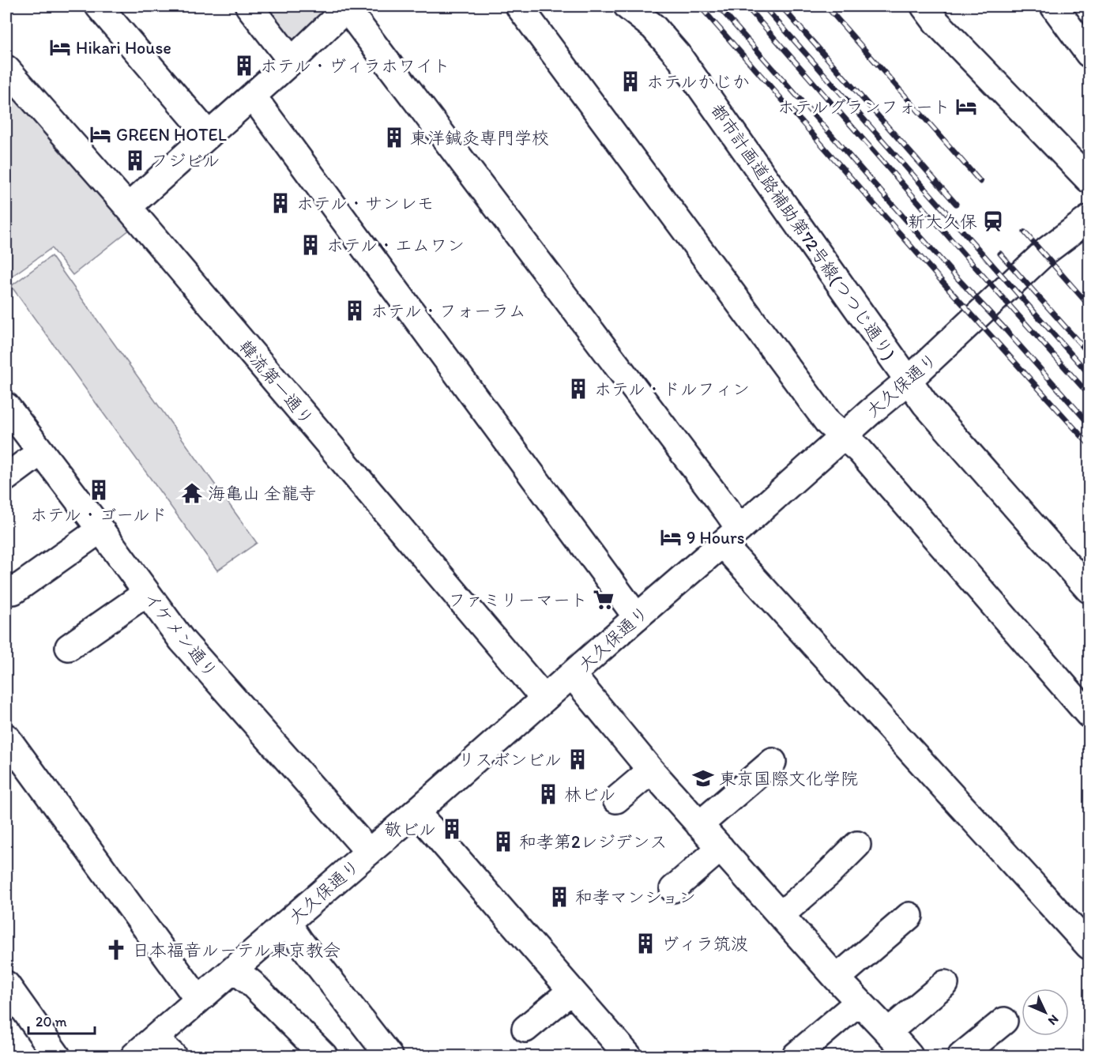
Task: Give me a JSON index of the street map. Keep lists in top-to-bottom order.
{
  "streets": {
    "street": [
      "都市計画道路補助第72号線(つつじ通り)",
      "韓流第一通り",
      "大久保通り",
      "イケメン通り"
    ]
  },
  "crossings": [
    ["都市計画道路補助第72号線(つつじ通り)", "大久保通り"],
    ["韓流第一通り", "大久保通り"],
    ["大久保通り", "イケメン通り"]
  ],
  "places": {
    "hotel": [
      "Hikari House",
      "ホテルグランフォート",
      "GREEN HOTEL",
      "9 Hours"
    ],
    "building": [
      "ホテル・ヴィラホワイト",
      "ホテルかじか",
      "東洋鍼灸専門学校",
      "フジビル",
      "ホテル・サンレモ",
      "ホテル・エムワン",
      "ホテル・フォーラム",
      "ホテル・ドルフィン",
      "ホテル・ゴールド",
      "リスボンビル",
      "林ビル",
      "敬ビル",
      "和孝第2レジデンス",
      "和孝マンション",
      "ヴィラ筑波"
    ],
    "station": ["新大久保"],
    "temple": ["海亀山 全龍寺"],
    "supermarket": ["ファミリーマート"],
    "school or university": ["東京国際文化学院"],
    "church": ["日本福音ルーテル東京教会"]
  },
  "scale_bar": "20 m",
  "north": "bottom right"
}
